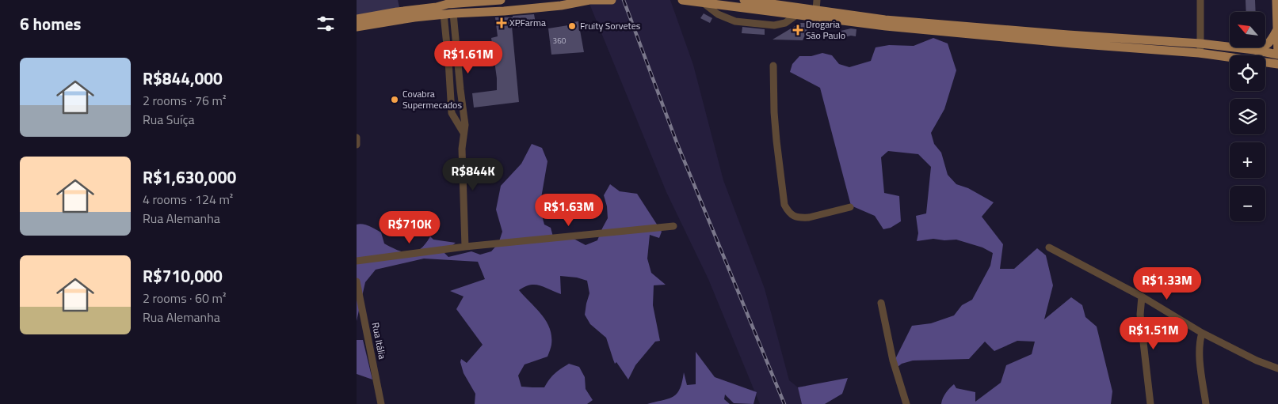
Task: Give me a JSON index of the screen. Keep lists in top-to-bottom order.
{
  "streets": {
    "street": ["Rua Itália"]
  },
  "places": {
    "health": ["XPFarma", "Drogaria São Paulo"],
    "other": ["Fruity Sorvetes", "Covabra Supermecados"]
  },
  "house_numbers": ["360"],
  "north": "top left",
  "page": {
    "heading": "6 homes",
    "map_buttons": ["+", "−"],
    "price": [
      "R$1.61M",
      "R$844K",
      "R$1.63M",
      "R$710K",
      "R$1.33M",
      "R$1.51M"
    ],
    "list": [
      {
        "name": "R$844,000",
        "note": "2 rooms · 76 m² · Rua Suíça"
      },
      {
        "name": "R$1,630,000",
        "note": "4 rooms · 124 m² · Rua Alemanha"
      },
      {
        "name": "R$710,000",
        "note": "2 rooms · 60 m² · Rua Alemanha"
      }
    ]
  }
}
